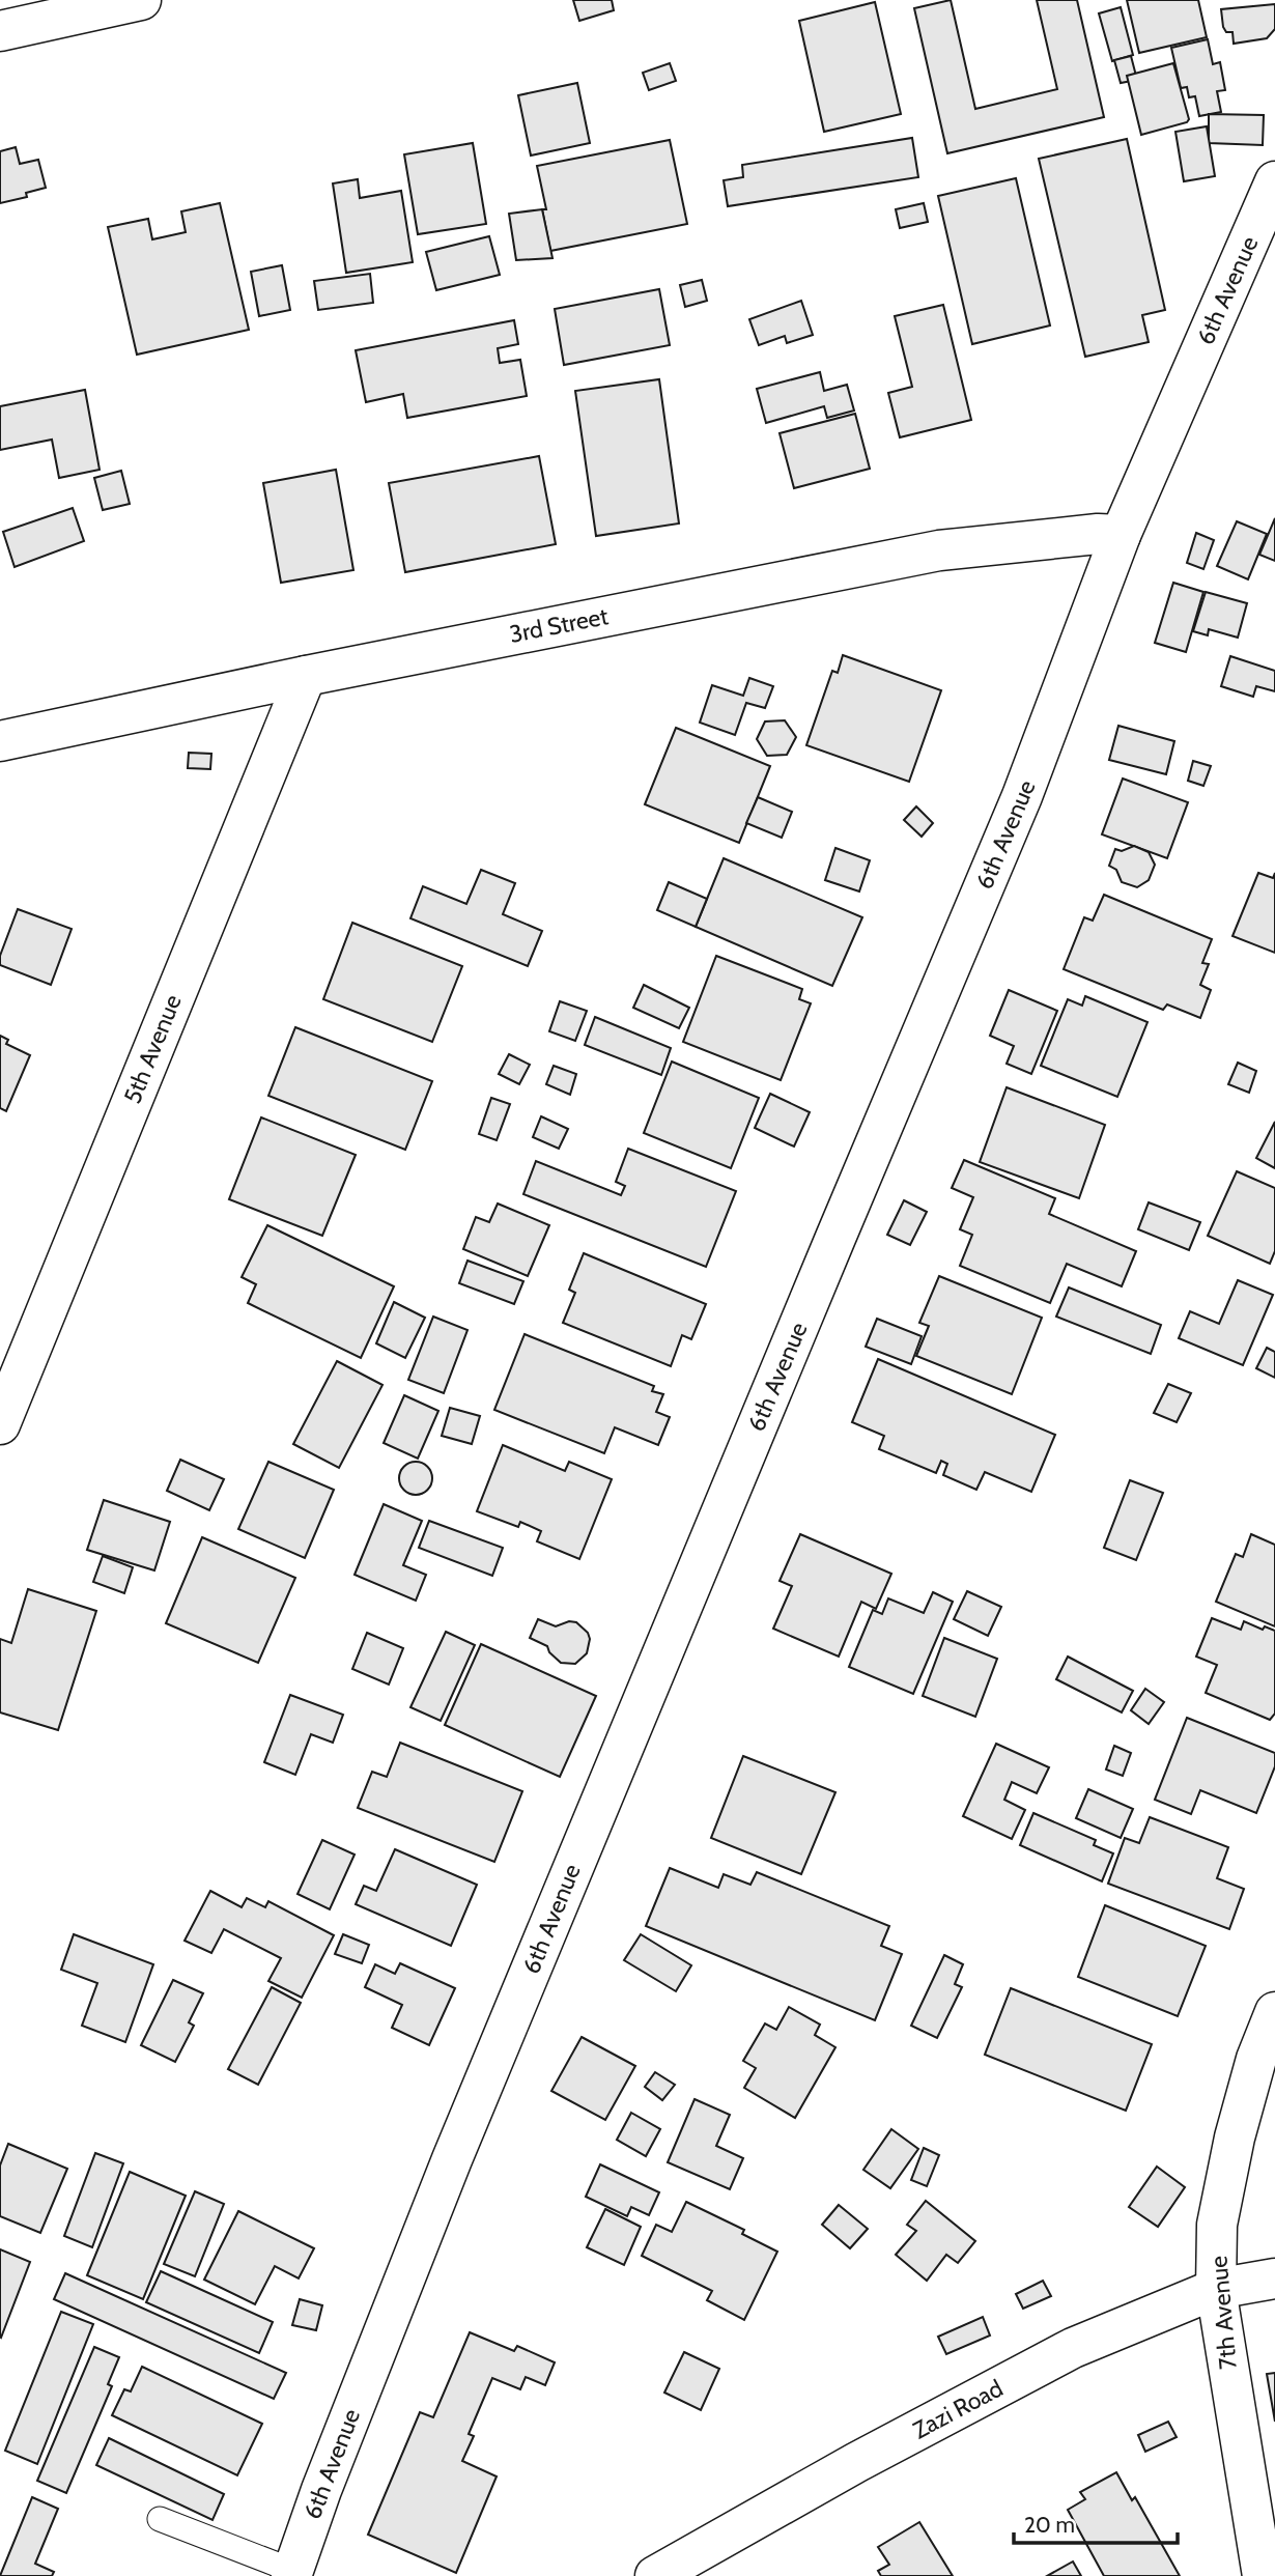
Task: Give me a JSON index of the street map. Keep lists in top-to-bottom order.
{
  "streets": {
    "street": [
      "6th Avenue",
      "3rd Street",
      "5th Avenue",
      "7th Avenue",
      "Zazi Road"
    ]
  },
  "crossings": [
    ["6th Avenue", "3rd Street"],
    ["3rd Street", "5th Avenue"],
    ["7th Avenue", "Zazi Road"]
  ],
  "scale_bar": "20 m"
}
